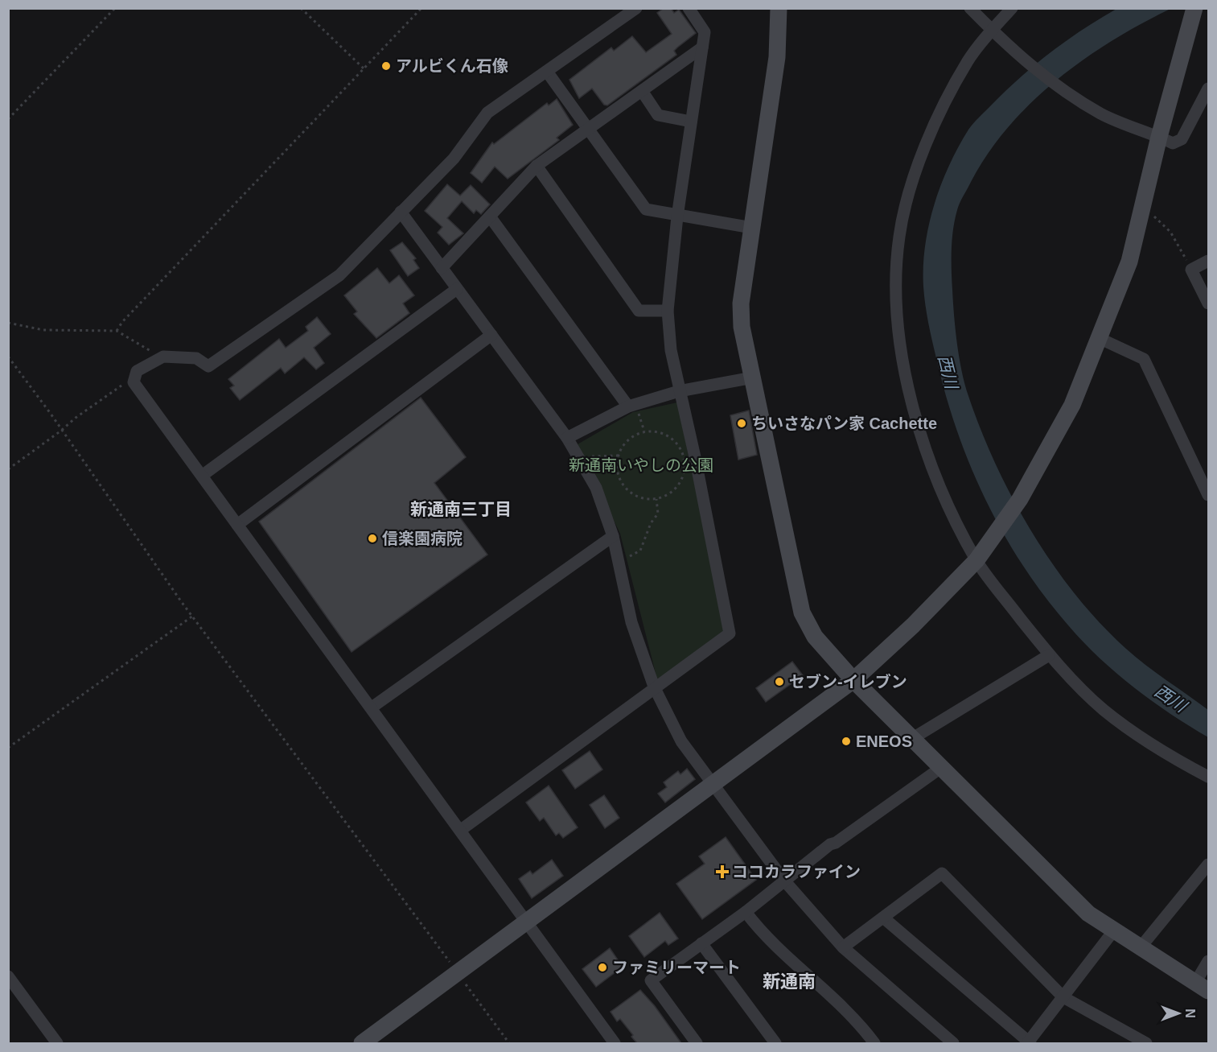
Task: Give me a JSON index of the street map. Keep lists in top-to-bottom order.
{
  "districts": ["新通南三丁目", "新通南"],
  "water": ["西川"],
  "parks": ["新通南いやしの公園"],
  "places": {
    "other": [
      "アルビくん石像",
      "ちいさなパン家 Cachette",
      "信楽園病院",
      "セブン-イレブン",
      "ENEOS",
      "ファミリーマート"
    ],
    "health": ["ココカラファイン"]
  },
  "north": "right"
}
